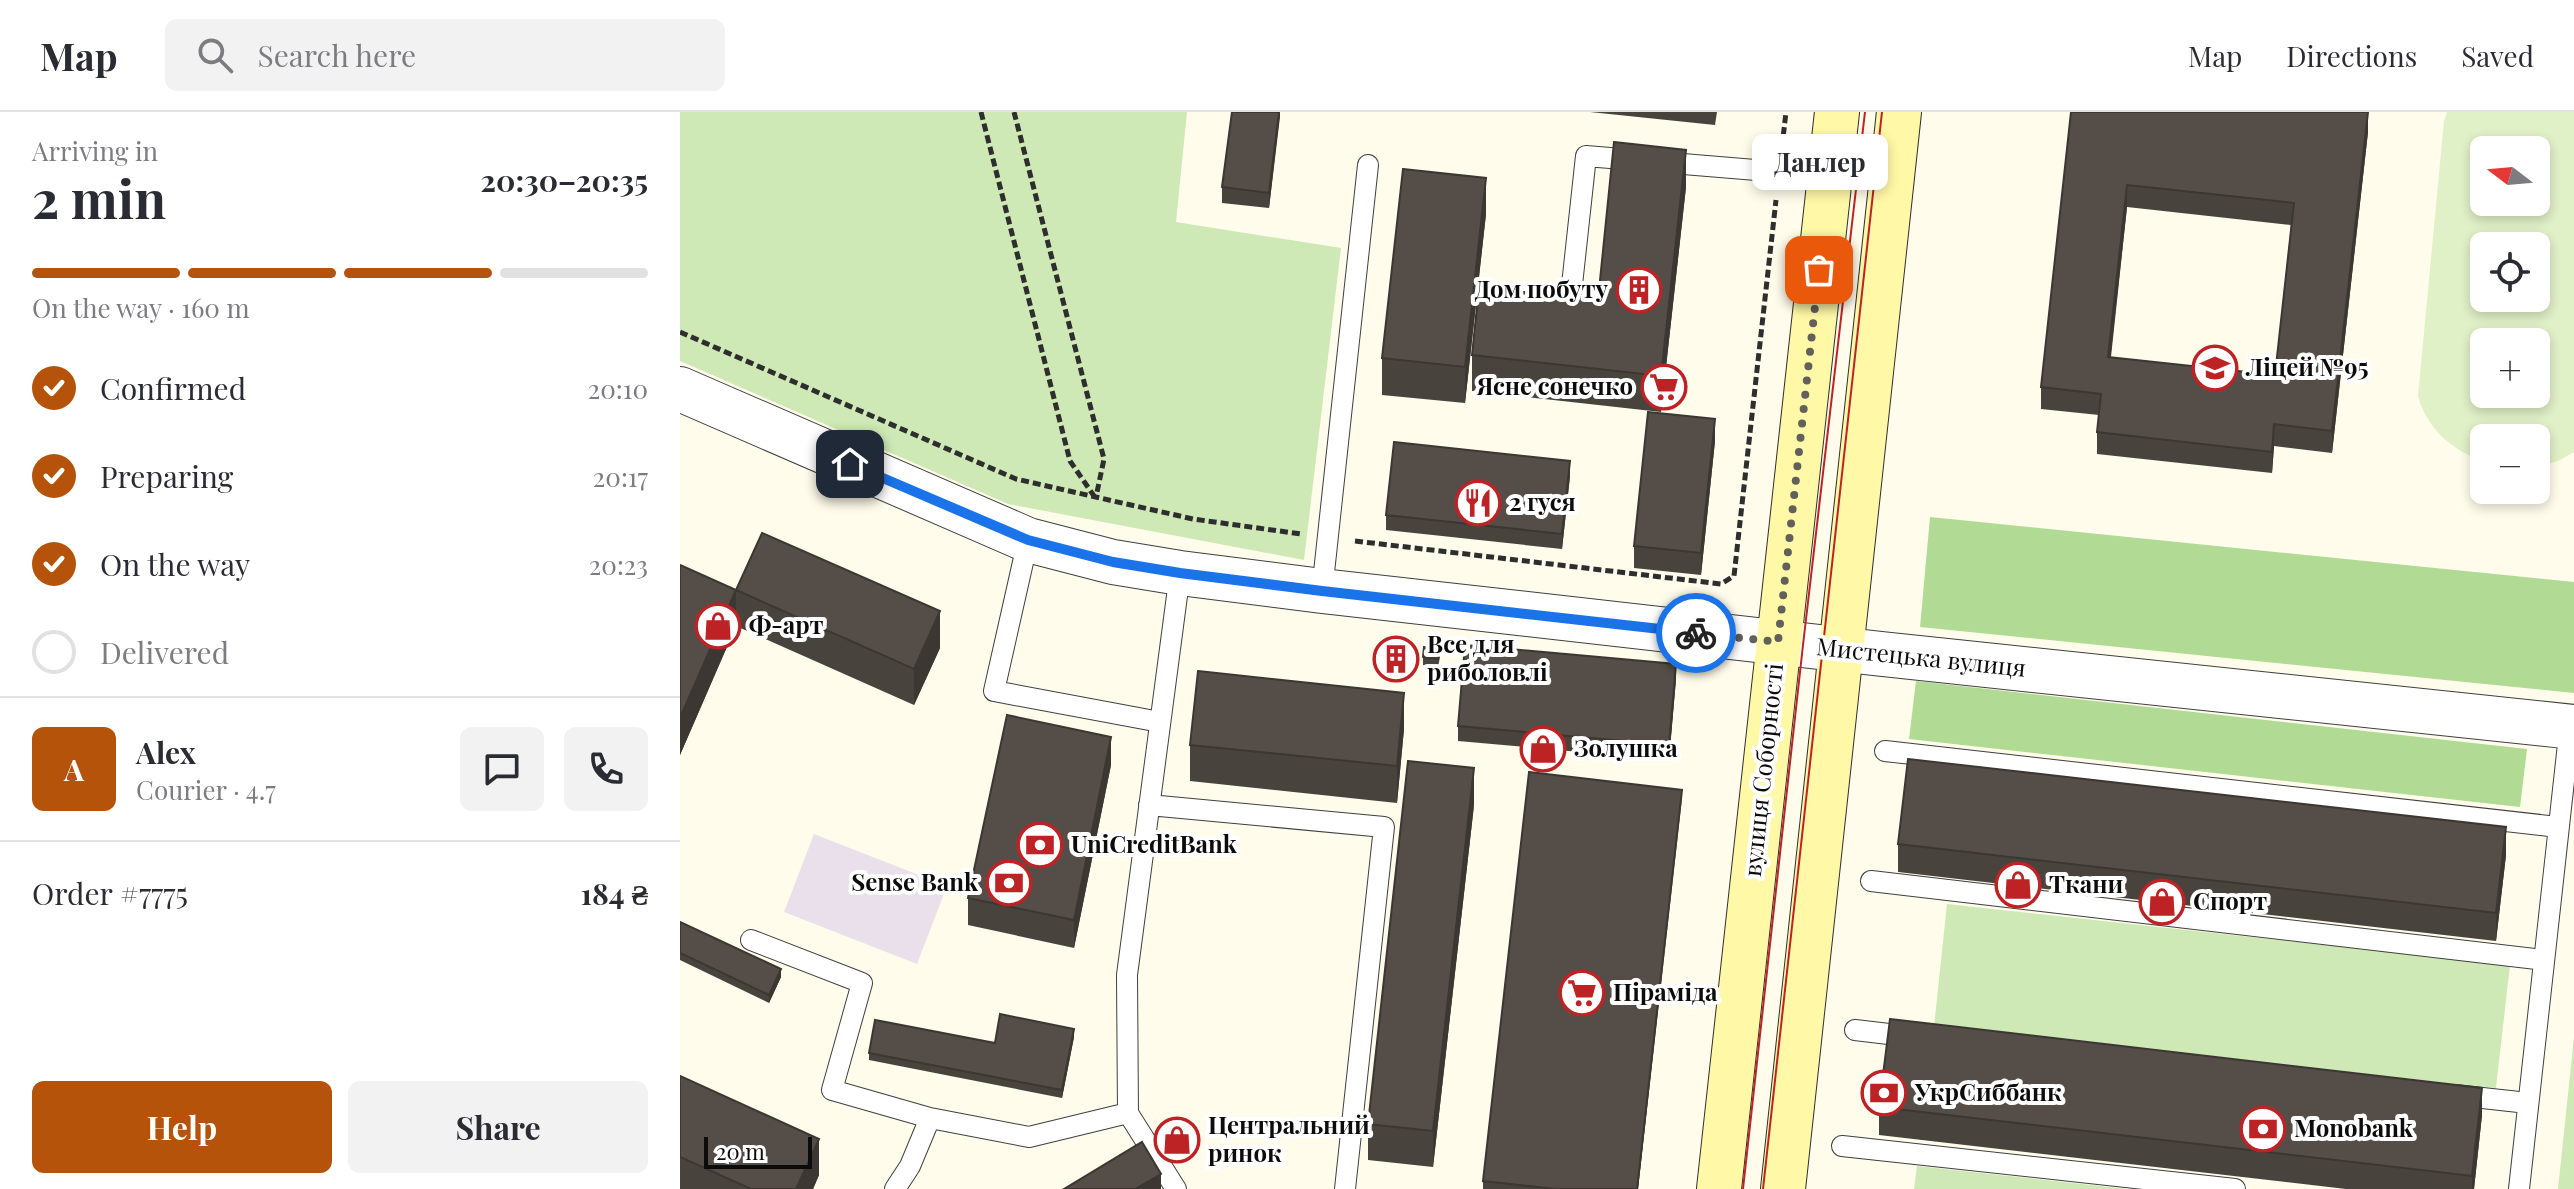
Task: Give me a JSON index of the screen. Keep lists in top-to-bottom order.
{
  "streets": {
    "main road": ["вулиця Соборності"],
    "street": ["Мистецька вулиця"]
  },
  "crossings": [
    ["Мистецька вулиця", "вулиця Соборності"]
  ],
  "places": {
    "other": ["Данлер"],
    "building": ["Дом побуту", "Все для риболовлі"],
    "school or university": ["Ліцей №95"],
    "supermarket": ["Ясне сонечко", "Піраміда"],
    "restaurant": ["2 гуся"],
    "shop": [
      "Ф-арт",
      "Золушка",
      "Ткани",
      "Спорт",
      "Центральний ринок"
    ],
    "bank": [
      "UniCreditBank",
      "Sense Bank",
      "УкрСиббанк",
      "Monobank"
    ]
  },
  "scale_bar": "20 m",
  "north": "left",
  "page": {
    "header": "Map",
    "search": "Search here",
    "nav": ["Map", "Directions", "Saved"],
    "heading": ["2 min", "Arriving in", "20:30–20:35"],
    "panel": [
      "Alex",
      "Courier · 4.7",
      "Order #7775",
      "184 ₴"
    ],
    "bubble": "Данлер",
    "map_buttons": ["+", "−"],
    "bar": "On the way · 160 m",
    "list": [
      ["Confirmed", "20:10"],
      ["Preparing", "20:17"],
      ["On the way", "20:23"],
      "Delivered"
    ],
    "round": "A",
    "buttons": ["Help", "Share"],
    "scale": "20 m"
  }
}
